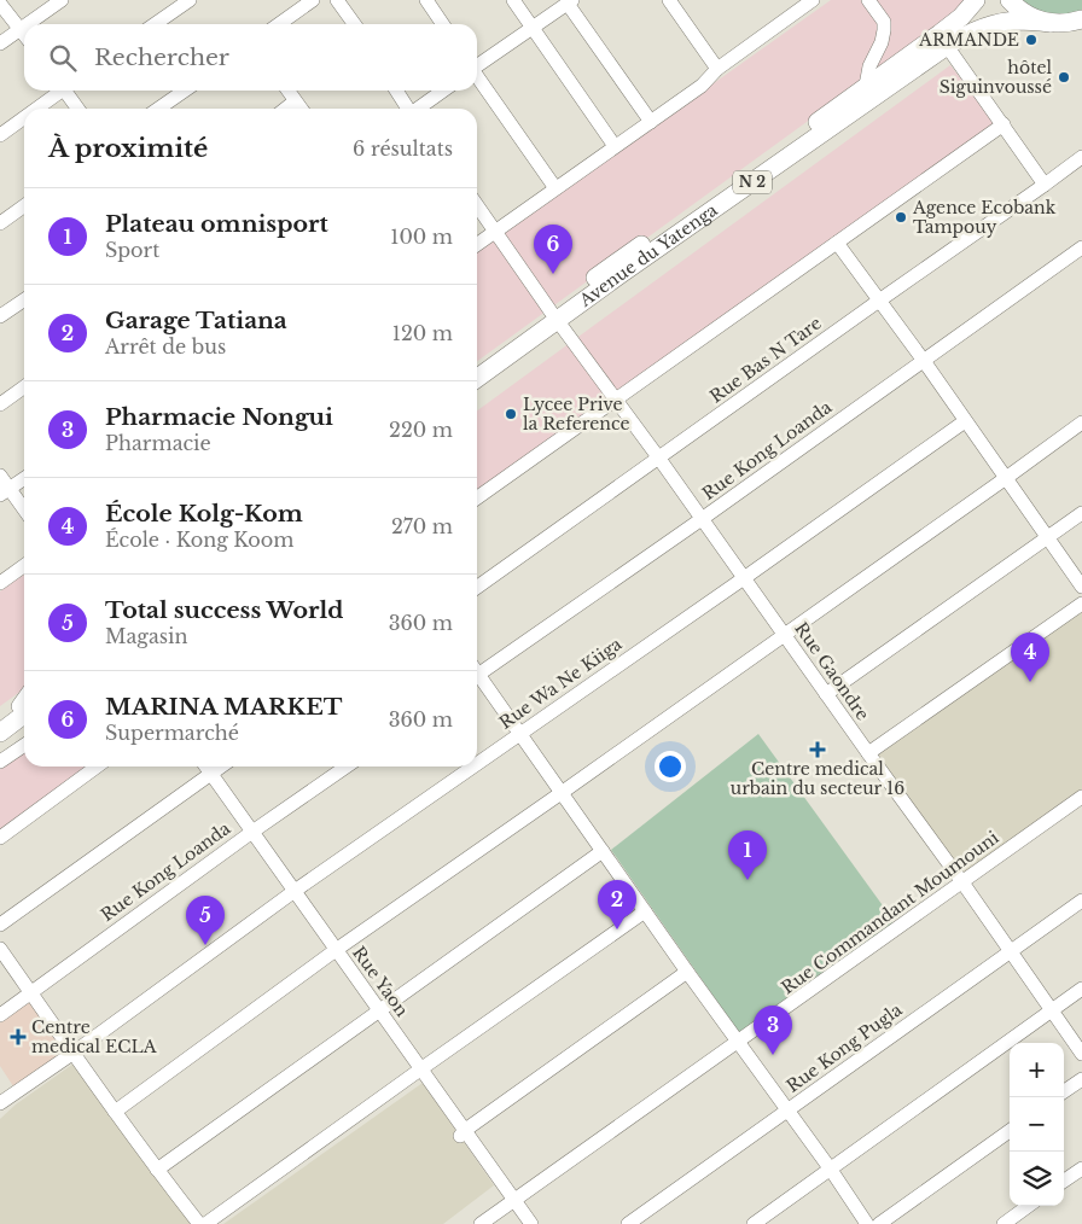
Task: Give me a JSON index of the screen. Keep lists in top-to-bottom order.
{
  "streets": {
    "main road": ["N 2", "Avenue du Yatenga"],
    "street": [
      "Rue Bas N Tare",
      "Rue Kong Loanda",
      "Rue Gaondre",
      "Rue Wa Ne Kiiga",
      "Rue Commandant Moumouni",
      "Rue Yaon",
      "Rue Kong Pugla"
    ]
  },
  "crossings": [
    ["N 2", "Avenue du Yatenga"],
    ["Avenue du Yatenga", "Rue Gaondre"],
    ["Rue Bas N Tare", "Rue Gaondre"],
    ["Rue Kong Loanda", "Rue Gaondre"],
    ["Rue Kong Loanda", "Rue Yaon"],
    ["Rue Gaondre", "Rue Wa Ne Kiiga"],
    ["Rue Gaondre", "Rue Commandant Moumouni"],
    ["Rue Gaondre", "Rue Kong Pugla"],
    ["Rue Wa Ne Kiiga", "Rue Yaon"],
    ["Rue Commandant Moumouni", "Rue Yaon"]
  ],
  "places": {
    "other": [
      "ARMANDE",
      "hôtel Siguinvoussé",
      "Agence Ecobank Tampouy",
      "Lycee Prive la Reference"
    ],
    "health": ["Centre medical urbain du secteur 16", "Centre medical ECLA"]
  },
  "page": {
    "search": "Rechercher",
    "heading": ["À proximité", "6 résultats"],
    "list": [
      {
        "mark": "1",
        "name": "Plateau omnisport",
        "note": "Sport",
        "value": "100 m"
      },
      {
        "mark": "2",
        "name": "Garage Tatiana",
        "note": "Arrêt de bus",
        "value": "120 m"
      },
      {
        "mark": "3",
        "name": "Pharmacie Nongui",
        "note": "Pharmacie",
        "value": "220 m"
      },
      {
        "mark": "4",
        "name": "École Kolg-Kom",
        "note": "École · Kong Koom",
        "value": "270 m"
      },
      {
        "mark": "5",
        "name": "Total success World",
        "note": "Magasin",
        "value": "360 m"
      },
      {
        "mark": "6",
        "name": "MARINA MARKET",
        "note": "Supermarché",
        "value": "360 m"
      }
    ],
    "pins": [
      "6",
      "4",
      "1",
      "2",
      "5",
      "3"
    ],
    "map_buttons": ["+", "−"]
  }
}
